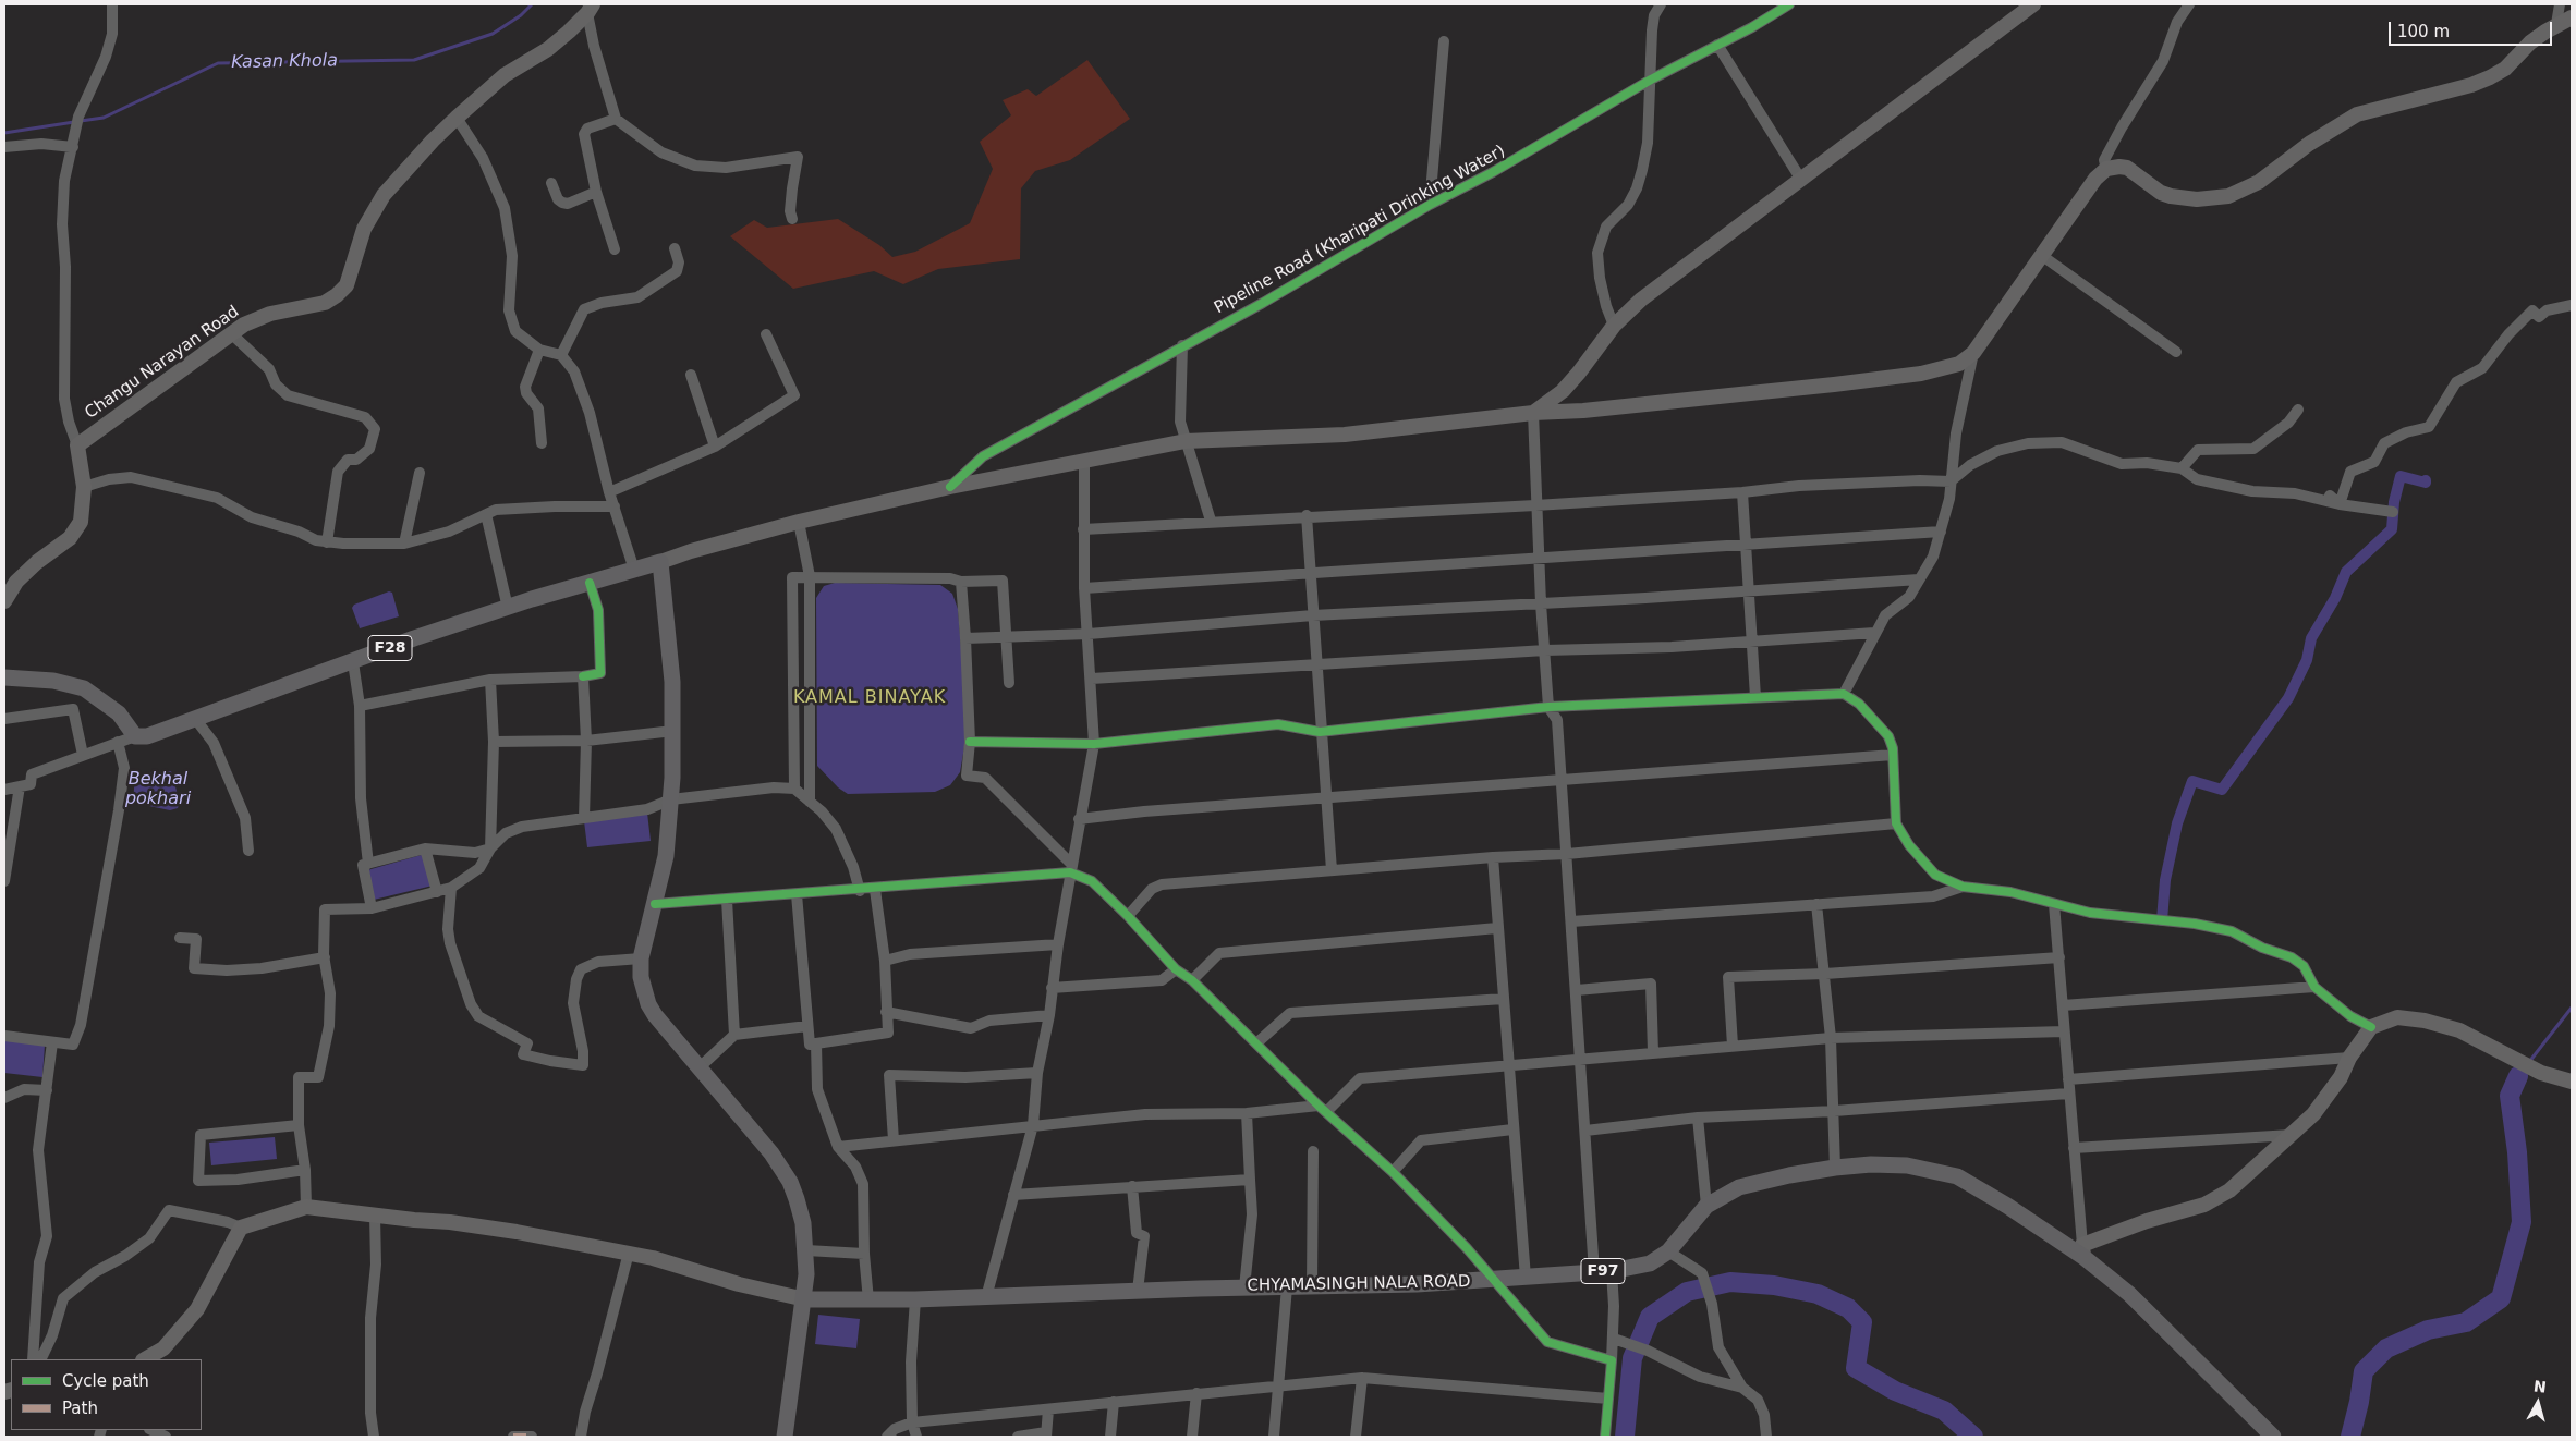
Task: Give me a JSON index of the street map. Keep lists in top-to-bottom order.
{
  "streets": {
    "main road": [
      "Changu Narayan Road",
      "F28",
      "F97",
      "CHYAMASINGH NALA ROAD"
    ],
    "street": ["Pipeline Road (Kharipati Drinking Water)"]
  },
  "crossings": [
    ["Pipeline Road (Kharipati Drinking Water)", "F28"]
  ],
  "districts": ["KAMAL BINAYAK"],
  "water": ["Kasan Khola", "Bekhal pokhari"],
  "legend": ["Cycle path", "Path"],
  "scale_bar": "100 m",
  "north": "top"
}
